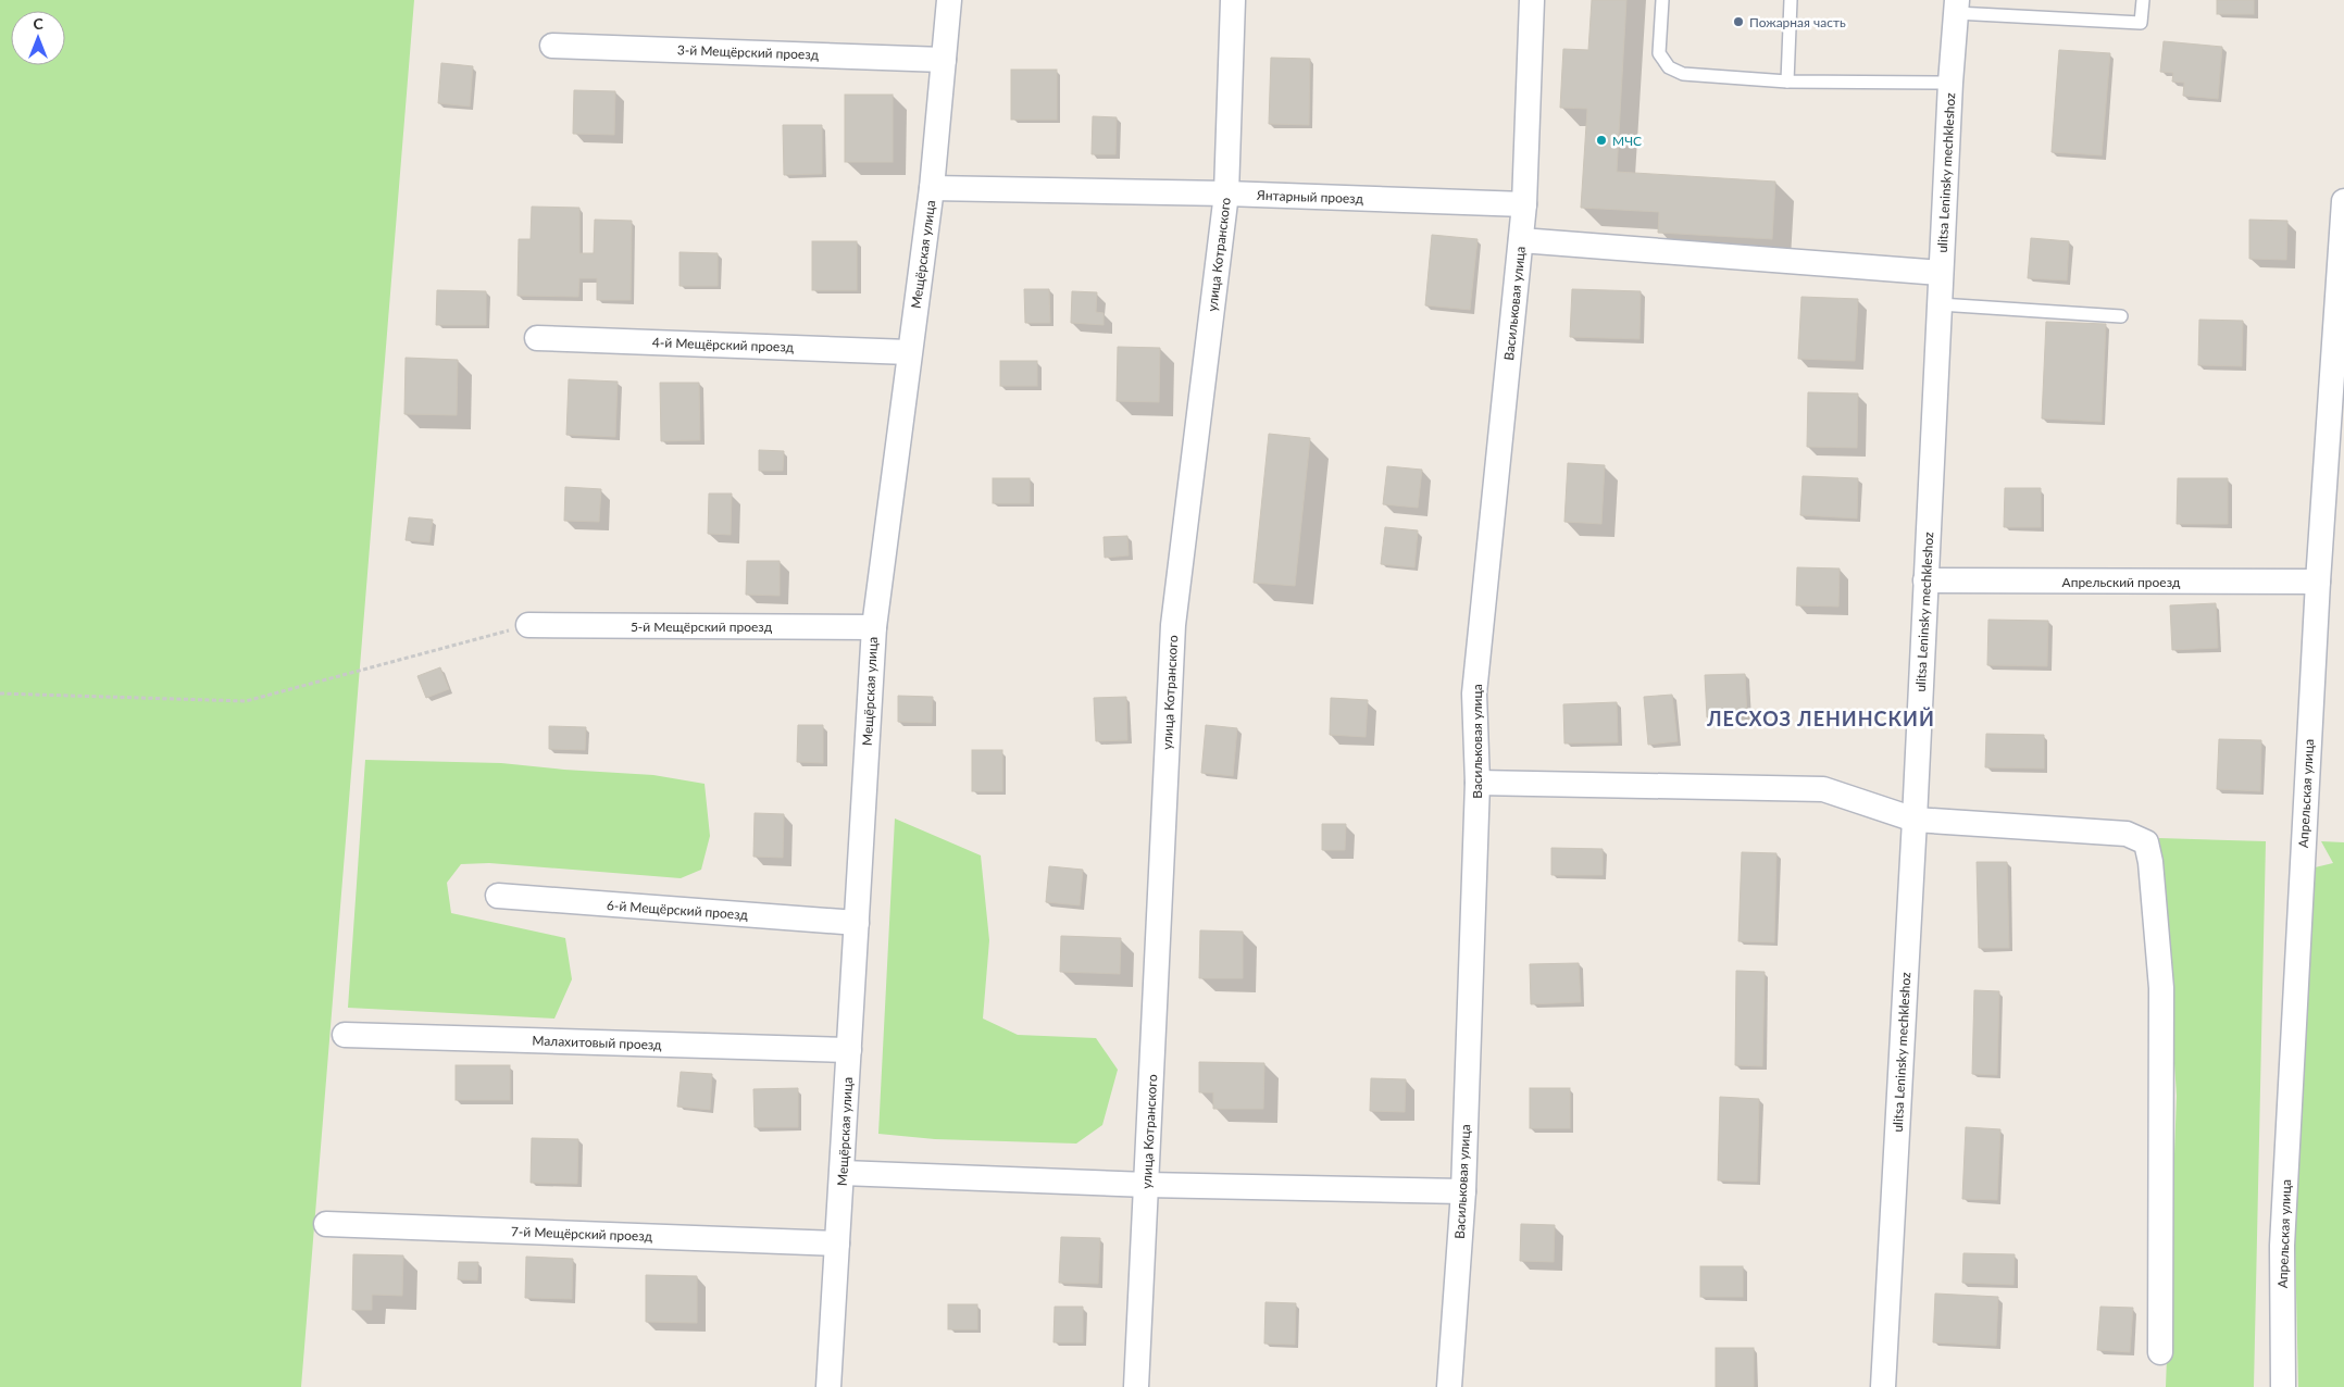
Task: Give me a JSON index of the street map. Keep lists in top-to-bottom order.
{
  "streets": {
    "street": [
      "3-й Мещёрский проезд",
      "ulitsa Leninsky mechkleshoz",
      "Янтарный проезд",
      "Мещёрская улица",
      "улица Котранского",
      "Васильковая улица",
      "4-й Мещёрский проезд",
      "Апрельский проезд",
      "5-й Мещёрский проезд",
      "Апрельская улица",
      "6-й Мещёрский проезд",
      "Малахитовый проезд",
      "7-й Мещёрский проезд"
    ]
  },
  "crossings": [
    ["3-й Мещёрский проезд", "Мещёрская улица"],
    ["ulitsa Leninsky mechkleshoz", "Апрельский проезд"],
    ["Янтарный проезд", "Мещёрская улица"],
    ["Янтарный проезд", "улица Котранского"],
    ["Янтарный проезд", "Васильковая улица"],
    ["Мещёрская улица", "4-й Мещёрский проезд"],
    ["Мещёрская улица", "5-й Мещёрский проезд"],
    ["Мещёрская улица", "6-й Мещёрский проезд"],
    ["Мещёрская улица", "Малахитовый проезд"],
    ["Мещёрская улица", "7-й Мещёрский проезд"],
    ["Апрельский проезд", "Апрельская улица"]
  ],
  "districts": ["ЛЕСХОЗ ЛЕНИНСКИЙ"],
  "places": ["Пожарная часть", "МЧС"],
  "north": "top"
}
